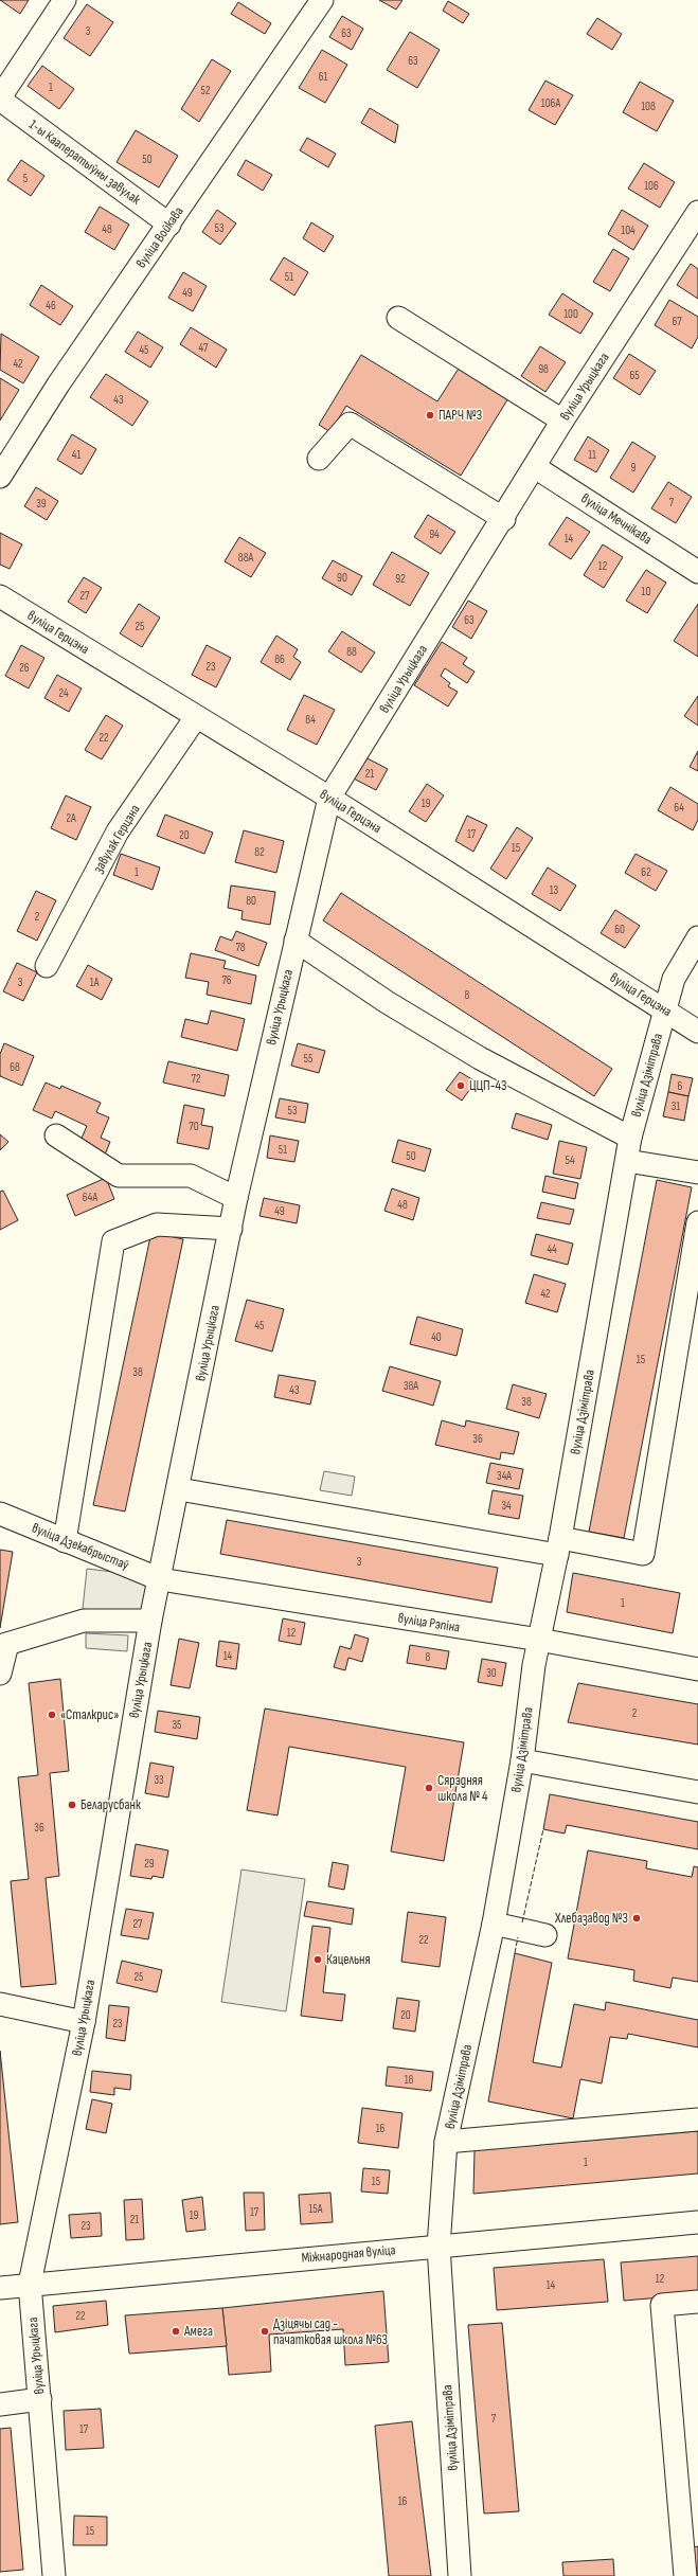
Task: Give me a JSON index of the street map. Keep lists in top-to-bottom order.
{
  "streets": {
    "street": [
      "1-ы Кааператыўны завулак",
      "вуліца Войкава",
      "вуліца Урыцкага",
      "вуліца Мечнікава",
      "вуліца Герцэна",
      "завулак Герцэна",
      "вуліца Дзімітрава",
      "вуліца Дзекабрыстаў",
      "вуліца Рэпіна",
      "Міжнародная вуліца"
    ]
  },
  "crossings": [
    ["1-ы Кааператыўны завулак", "вуліца Войкава"],
    ["вуліца Урыцкага", "вуліца Мечнікава"],
    ["вуліца Урыцкага", "вуліца Герцэна"],
    ["вуліца Урыцкага", "вуліца Дзекабрыстаў"],
    ["вуліца Урыцкага", "вуліца Рэпіна"],
    ["вуліца Урыцкага", "Міжнародная вуліца"],
    ["вуліца Герцэна", "завулак Герцэна"],
    ["вуліца Герцэна", "вуліца Дзімітрава"],
    ["вуліца Дзімітрава", "вуліца Рэпіна"],
    ["вуліца Дзімітрава", "Міжнародная вуліца"],
    ["вуліца Дзекабрыстаў", "вуліца Рэпіна"]
  ],
  "places": [
    "ПАРЧ №3",
    "ЦЦП-43",
    "«Сталкрис»",
    "Сярэдняя школа № 4",
    "Беларусбанк",
    "Хлебазавод №3",
    "Кацельня",
    "Амега",
    "Дзіцячы сад - пачатковая школа №63"
  ],
  "house_numbers": [
    "3",
    "63",
    "63",
    "61",
    "1",
    "52",
    "106А",
    "108",
    "50",
    "5",
    "106",
    "53",
    "48",
    "104",
    "51",
    "49",
    "46",
    "100",
    "67",
    "47",
    "45",
    "42",
    "98",
    "65",
    "43",
    "41",
    "11",
    "9",
    "7",
    "39",
    "94",
    "14",
    "88А",
    "12",
    "90",
    "92",
    "10",
    "27",
    "63",
    "25",
    "88",
    "86",
    "23",
    "26",
    "24",
    "84",
    "22",
    "21",
    "19",
    "64",
    "2А",
    "17",
    "20",
    "15",
    "82",
    "1",
    "62",
    "13",
    "80",
    "2",
    "60",
    "78",
    "76",
    "3",
    "1А",
    "8",
    "55",
    "68",
    "72",
    "6",
    "31",
    "53",
    "70",
    "51",
    "50",
    "54",
    "64А",
    "48",
    "49",
    "44",
    "42",
    "45",
    "40",
    "15",
    "38",
    "38А",
    "43",
    "38",
    "36",
    "34А",
    "34",
    "3",
    "1",
    "12",
    "14",
    "8",
    "30",
    "2",
    "35",
    "33",
    "36",
    "29",
    "27",
    "22",
    "25",
    "20",
    "23",
    "18",
    "16",
    "1",
    "15",
    "15А",
    "17",
    "19",
    "21",
    "23",
    "12",
    "14",
    "22",
    "7",
    "17",
    "16",
    "15"
  ]
}
